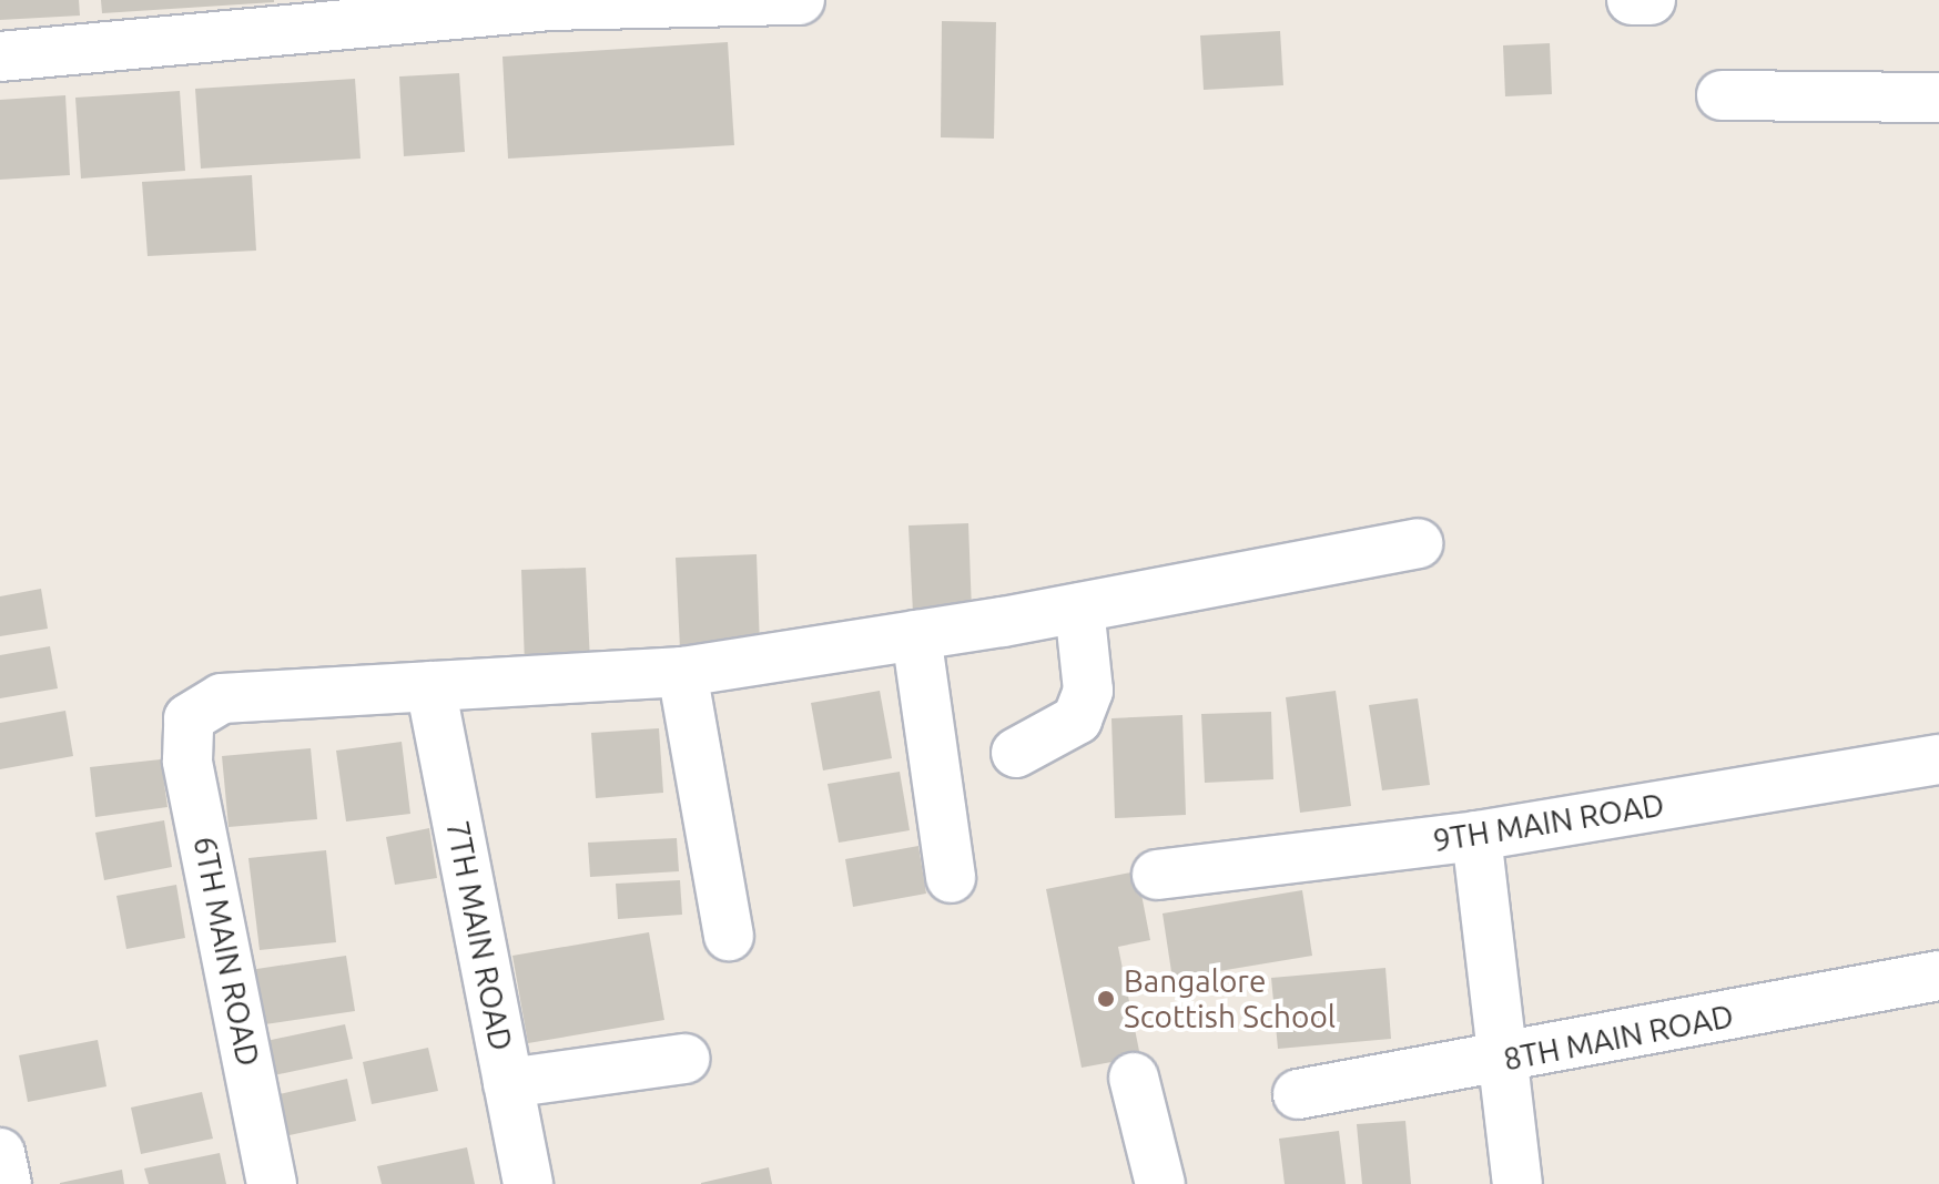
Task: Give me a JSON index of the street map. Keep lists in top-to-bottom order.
{
  "streets": {
    "street": [
      "9TH MAIN ROAD",
      "7TH MAIN ROAD",
      "6TH MAIN ROAD",
      "8TH MAIN ROAD"
    ]
  },
  "crossings": [
    ["7TH MAIN ROAD", "6TH MAIN ROAD"]
  ],
  "places": ["Bangalore Scottish School"]
}
